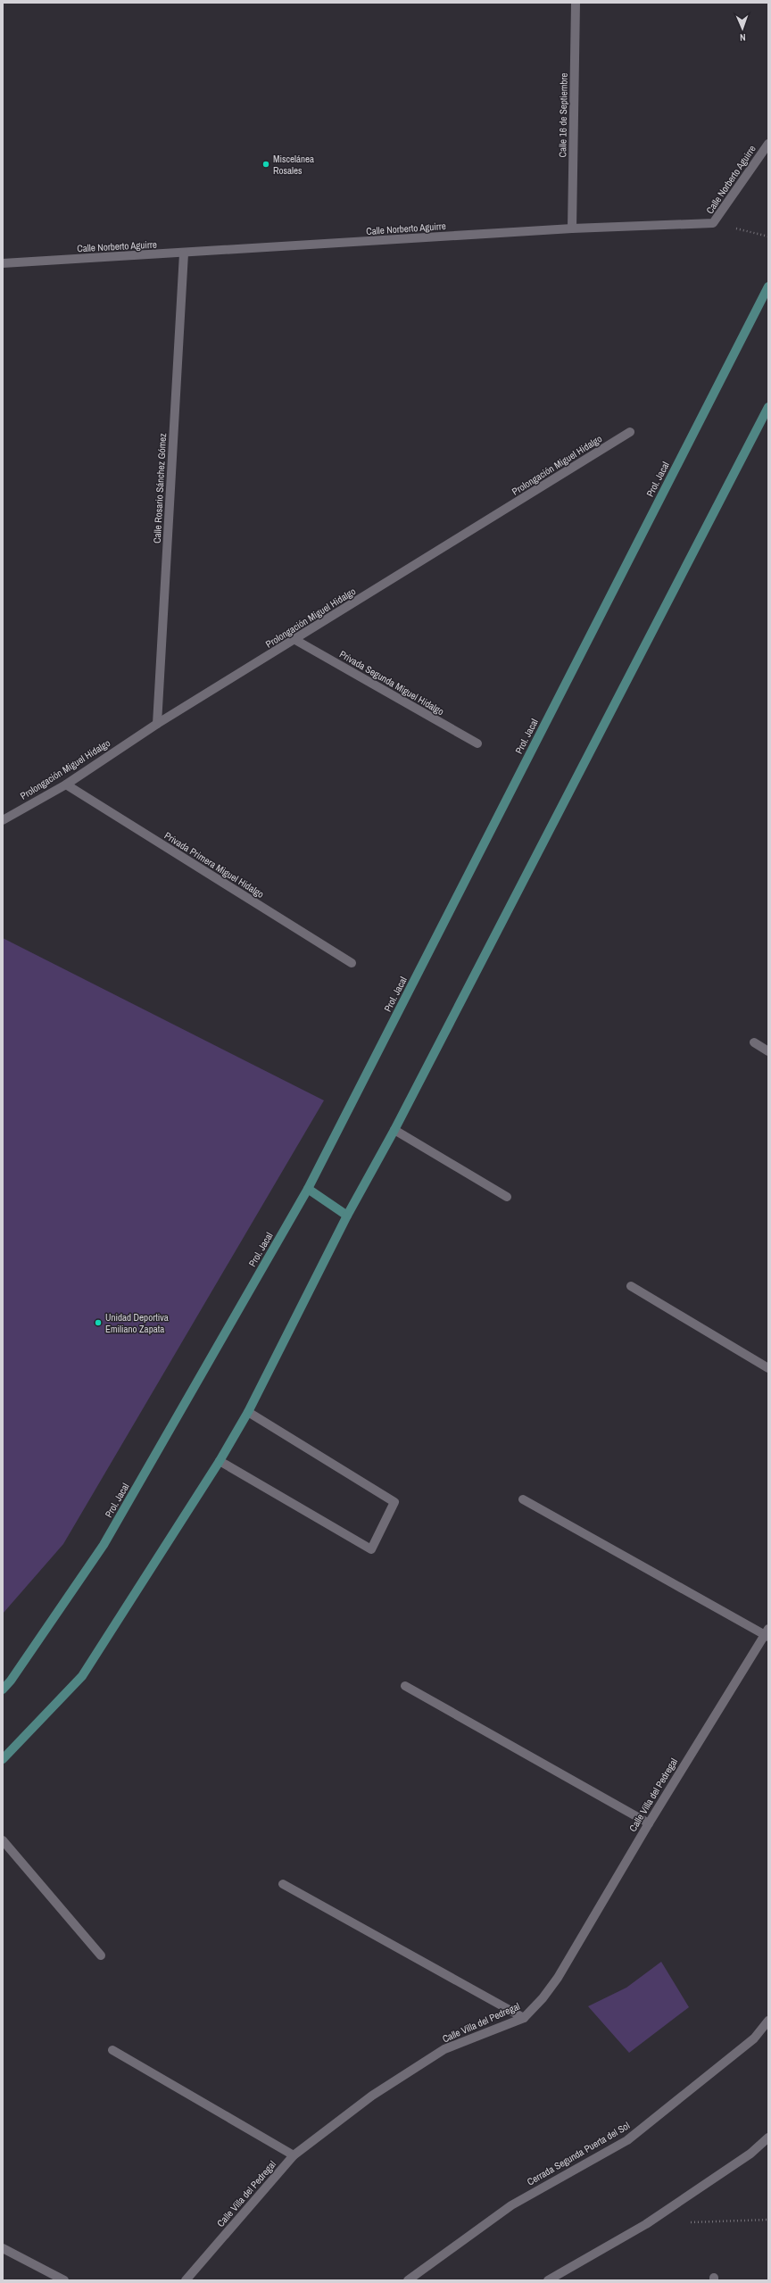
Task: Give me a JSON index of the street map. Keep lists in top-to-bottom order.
{
  "streets": {
    "street": [
      "Calle 16 de Septiembre",
      "Calle Norberto Aguirre",
      "Prolongación Miguel Hidalgo",
      "Prol. Jacal",
      "Calle Rosario Sánchez Gómez",
      "Privada Segunda Miguel Hidalgo",
      "Privada Primera Miguel Hidalgo",
      "Calle Villa del Pedregal",
      "Cerrada Segunda Puerta del Sol"
    ]
  },
  "crossings": [
    ["Calle 16 de Septiembre", "Calle Norberto Aguirre"],
    ["Calle Norberto Aguirre", "Calle Rosario Sánchez Gómez"],
    ["Prolongación Miguel Hidalgo", "Calle Rosario Sánchez Gómez"],
    ["Prolongación Miguel Hidalgo", "Privada Segunda Miguel Hidalgo"],
    ["Prolongación Miguel Hidalgo", "Privada Primera Miguel Hidalgo"]
  ],
  "places": ["Miscelánea Rosales", "Unidad Deportiva Emiliano Zapata"],
  "north": "bottom"
}
